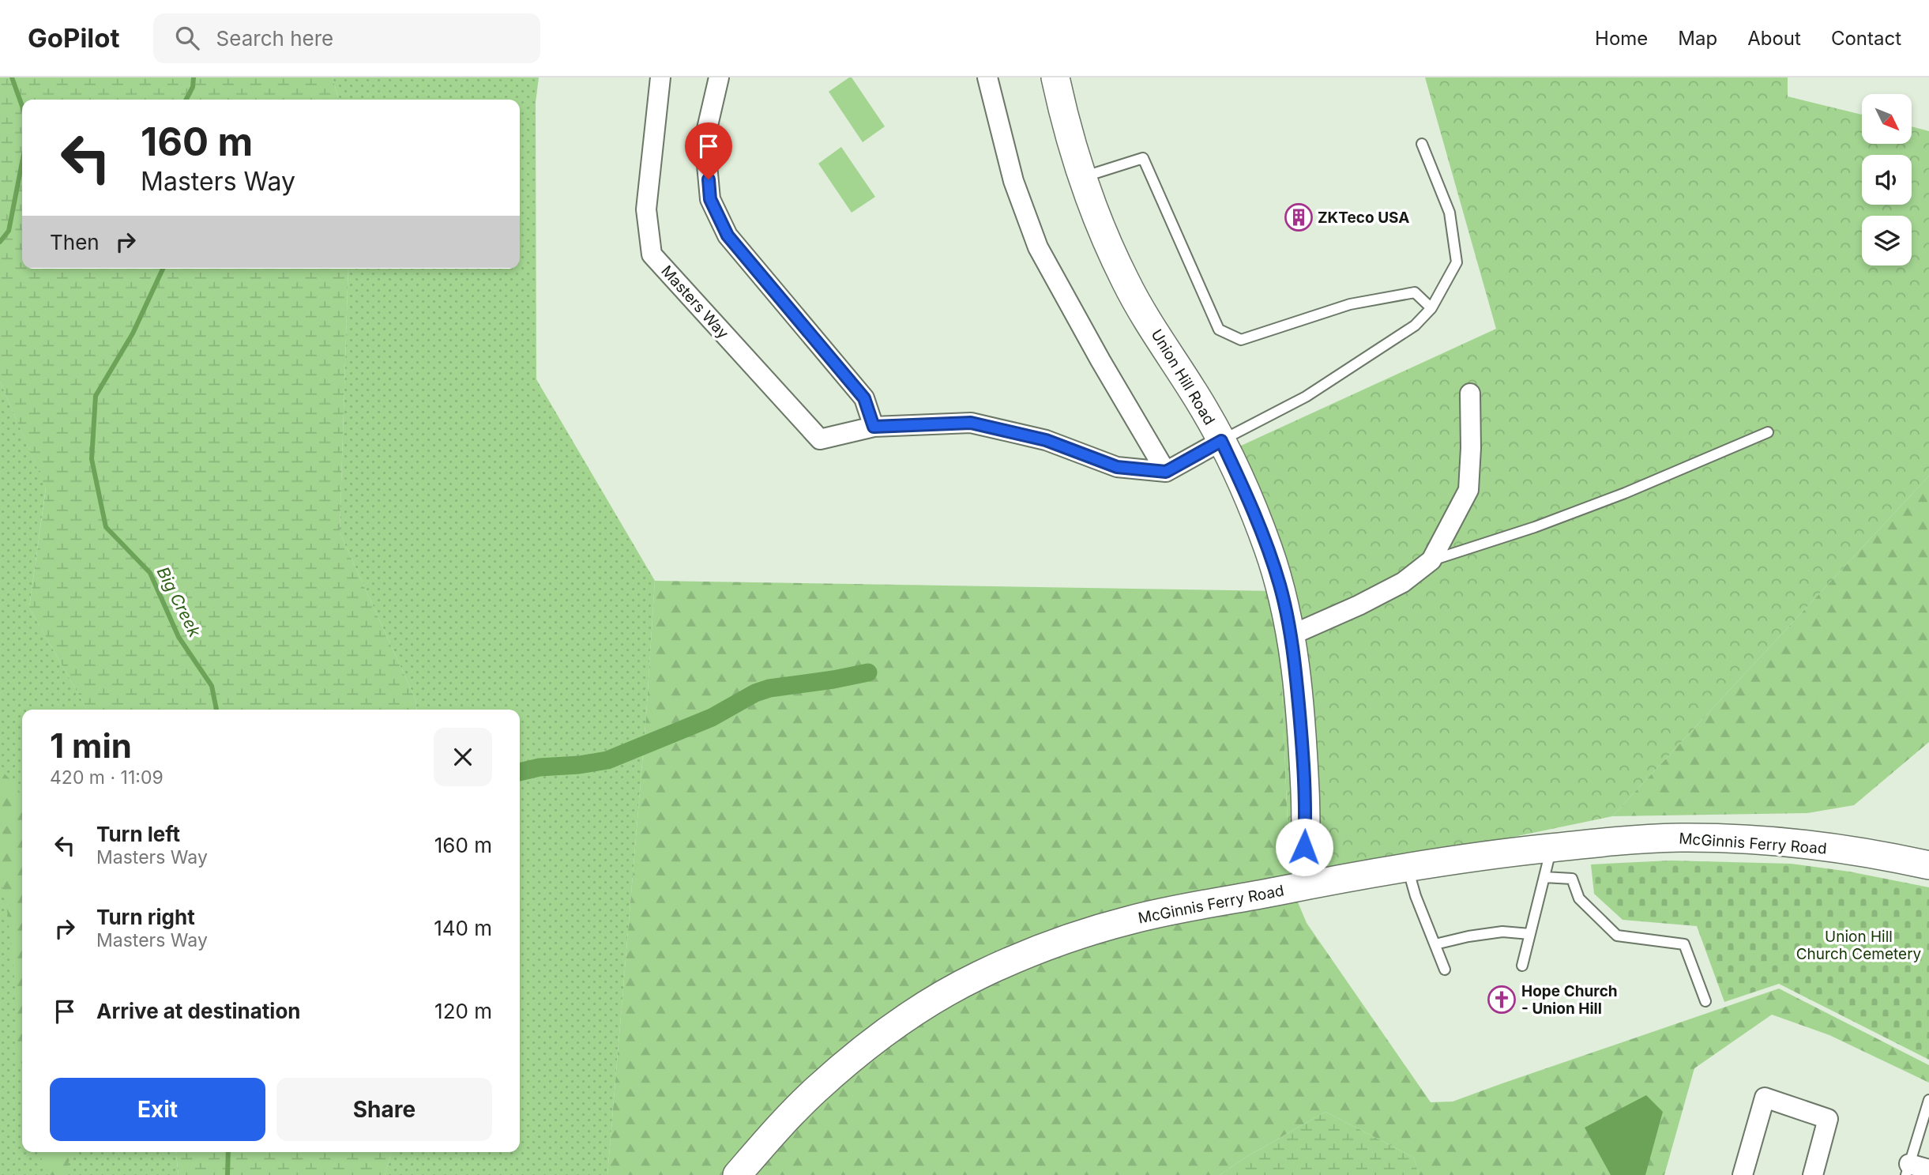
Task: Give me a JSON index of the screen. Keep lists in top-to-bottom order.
{
  "streets": {
    "main road": ["Union Hill Road", "McGinnis Ferry Road"],
    "street": ["Masters Way"]
  },
  "crossings": [
    ["Union Hill Road", "McGinnis Ferry Road"]
  ],
  "water": ["Big Creek"],
  "parks": ["Union Hill Church Cemetery"],
  "places": {
    "building": ["ZKTeco USA"],
    "church": ["Hope Church - Union Hill"]
  },
  "north": "bottom right",
  "page": {
    "header": "GoPilot",
    "search": "Search here",
    "nav": [
      "Home",
      "Map",
      "About",
      "Contact"
    ],
    "turn": ["160 m", "Masters Way"],
    "then": "Then",
    "heading": ["1 min", "420 m · 11:09"],
    "list": [
      {
        "name": "Turn left",
        "note": "Masters Way",
        "value": "160 m"
      },
      {
        "name": "Turn right",
        "note": "Masters Way",
        "value": "140 m"
      },
      {
        "name": "Arrive at destination",
        "value": "120 m"
      }
    ],
    "buttons": ["Exit", "Share"]
  }
}
